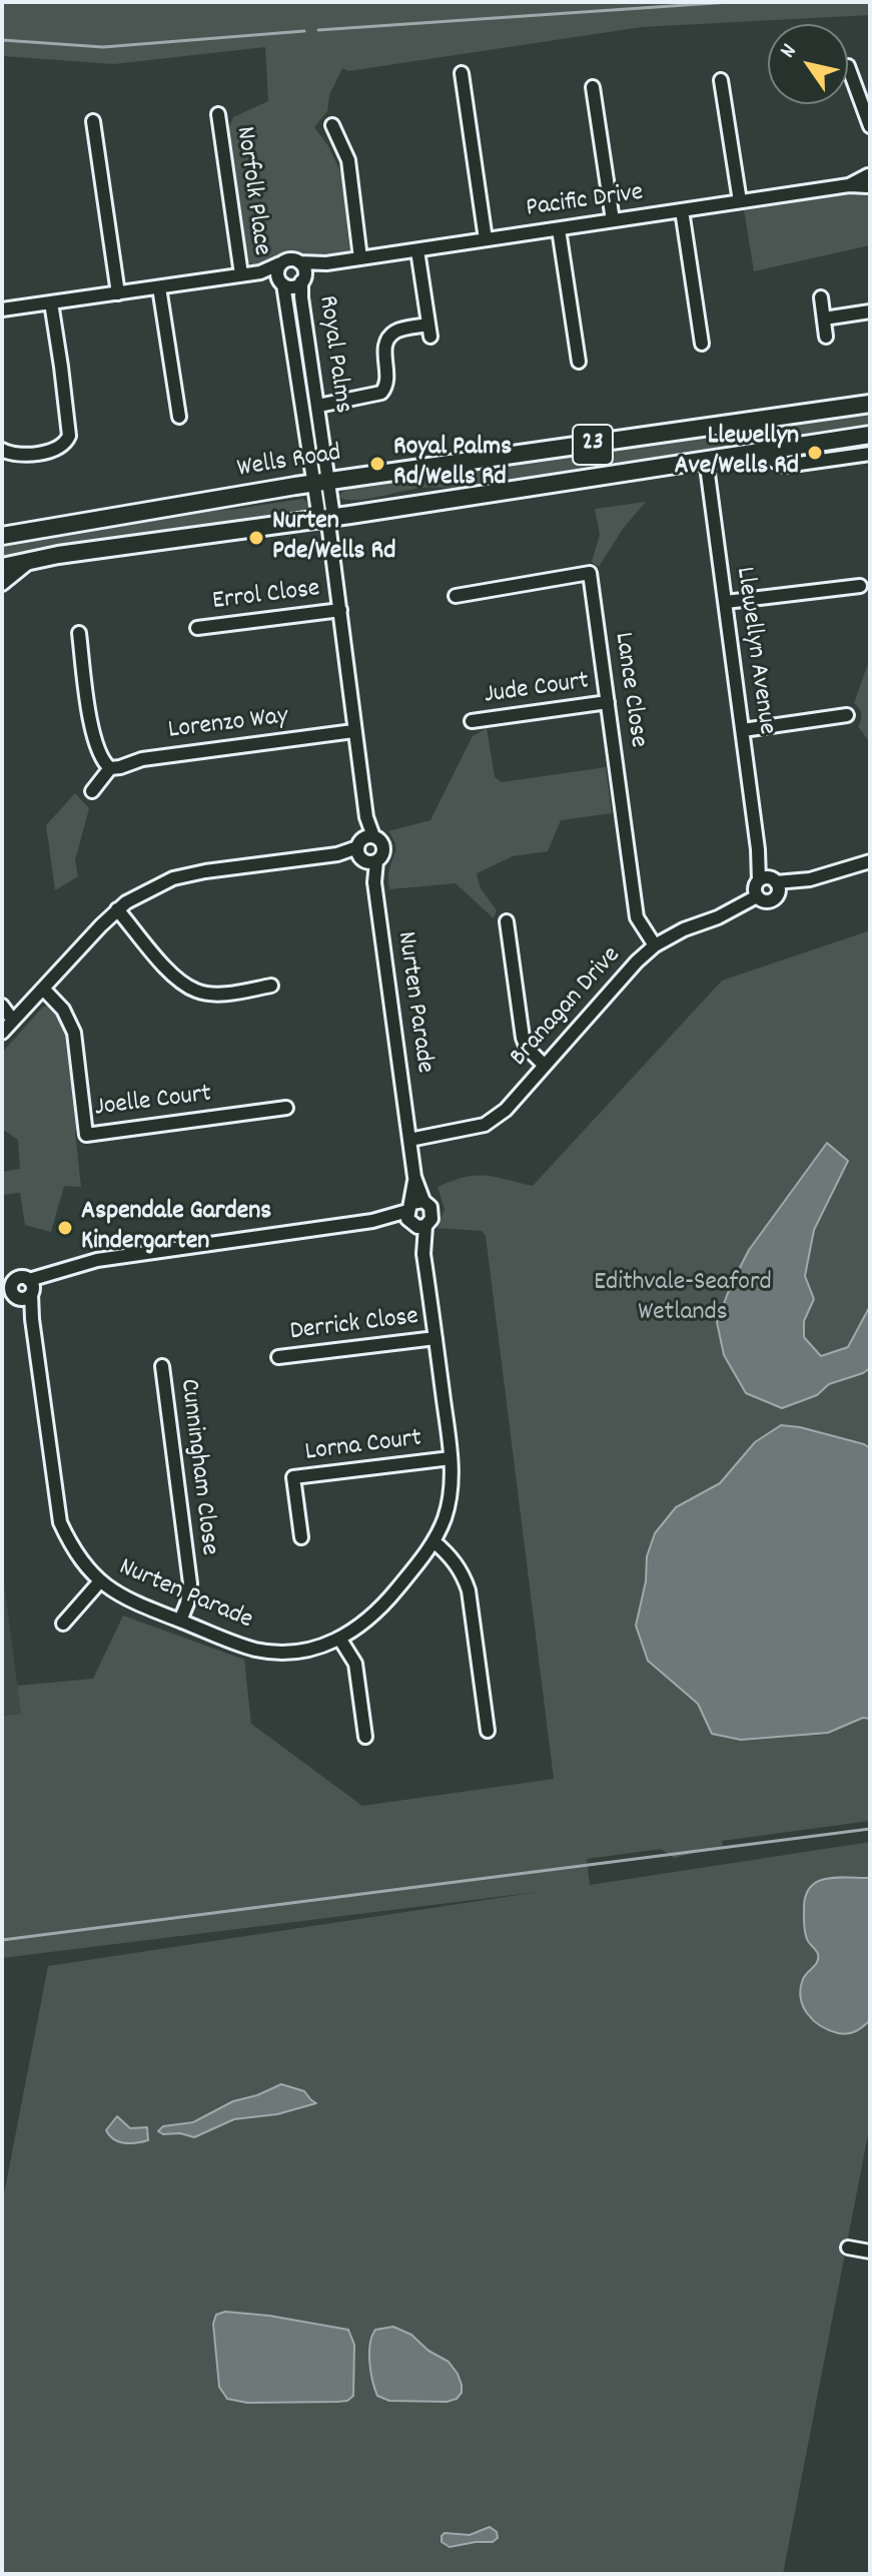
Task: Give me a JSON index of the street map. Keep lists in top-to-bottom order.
{
  "streets": {
    "main road": ["23", "Wells Road"],
    "street": [
      "Norfolk Place",
      "Pacific Drive",
      "Royal Palms",
      "Errol Close",
      "Llewellyn Avenue",
      "Jude Court",
      "Lance Close",
      "Lorenzo Way",
      "Nurten Parade",
      "Branagan Drive",
      "Joelle Court",
      "Derrick Close",
      "Lorna Court",
      "Cunningham Close"
    ]
  },
  "crossings": [
    ["Pacific Drive", "Royal Palms"],
    ["Royal Palms", "Wells Road"],
    ["Royal Palms", "Nurten Parade"],
    ["23", "Llewellyn Avenue"],
    ["23", "Nurten Parade"],
    ["Wells Road", "Nurten Parade"],
    ["Errol Close", "Nurten Parade"],
    ["Llewellyn Avenue", "Branagan Drive"],
    ["Jude Court", "Lance Close"],
    ["Lance Close", "Branagan Drive"],
    ["Lorenzo Way", "Nurten Parade"],
    ["Nurten Parade", "Branagan Drive"],
    ["Nurten Parade", "Derrick Close"],
    ["Nurten Parade", "Lorna Court"],
    ["Nurten Parade", "Cunningham Close"]
  ],
  "parks": ["Edithvale-Seaford Wetlands"],
  "places": [
    "Llewellyn Ave/Wells Rd",
    "Royal Palms Rd/Wells Rd",
    "Nurten Pde/Wells Rd",
    "Aspendale Gardens Kindergarten"
  ],
  "north": "top left"
}
